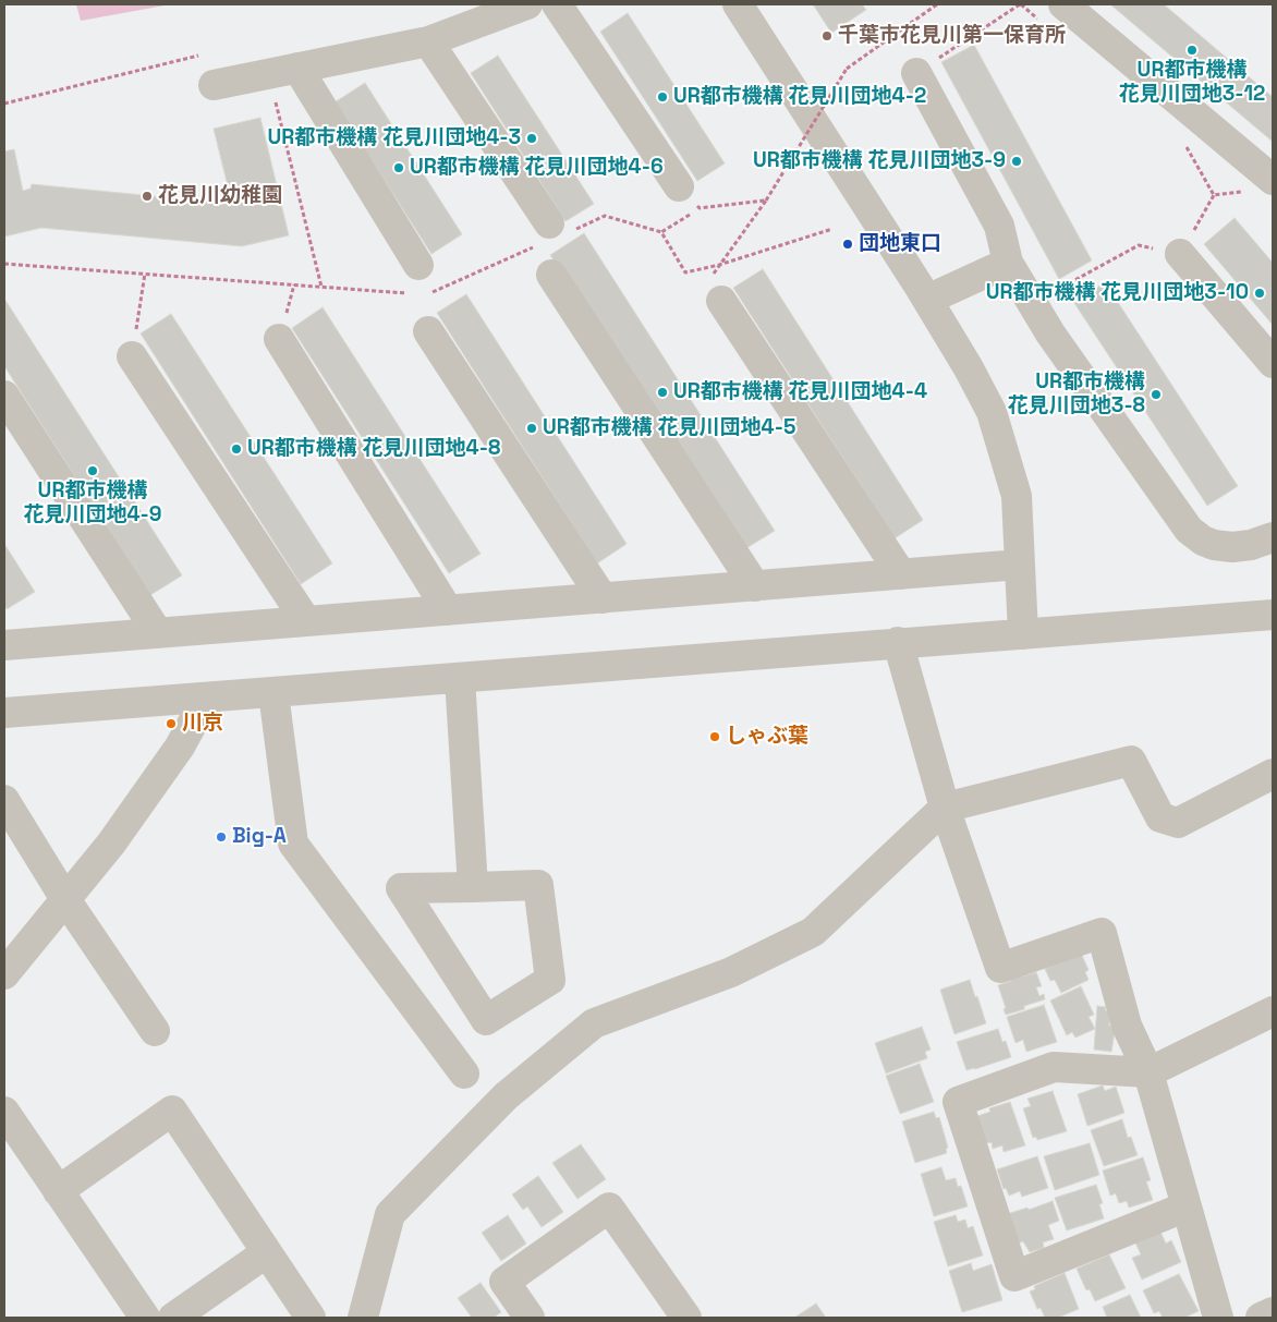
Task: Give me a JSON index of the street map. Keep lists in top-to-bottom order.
{
  "places": [
    "千葉市花見川第一保育所",
    "UR都市機構 花見川団地3-12",
    "UR都市機構 花見川団地4-2",
    "UR都市機構 花見川団地4-3",
    "UR都市機構 花見川団地3-9",
    "UR都市機構 花見川団地4-6",
    "花見川幼稚園",
    "団地東口",
    "UR都市機構 花見川団地3-10",
    "UR都市機構 花見川団地4-4",
    "UR都市機構 花見川団地3-8",
    "UR都市機構 花見川団地4-5",
    "UR都市機構 花見川団地4-8",
    "UR都市機構 花見川団地4-9",
    "川京",
    "しゃぶ葉",
    "Big-A"
  ]
}
